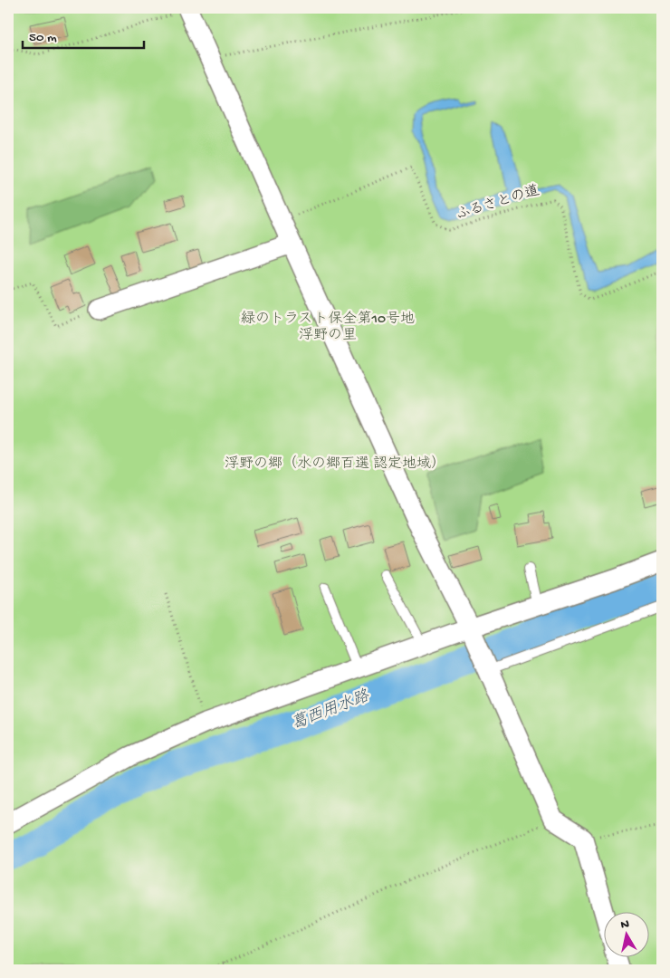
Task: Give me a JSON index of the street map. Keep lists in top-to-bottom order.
{
  "streets": {
    "path": ["ふるさとの道"]
  },
  "water": ["葛西用水路"],
  "parks": ["緑のトラスト保全第10号地 浮野の里", "浮野の郷（水の郷百選 認定地域）"],
  "scale_bar": "50 m",
  "north": "top"
}
